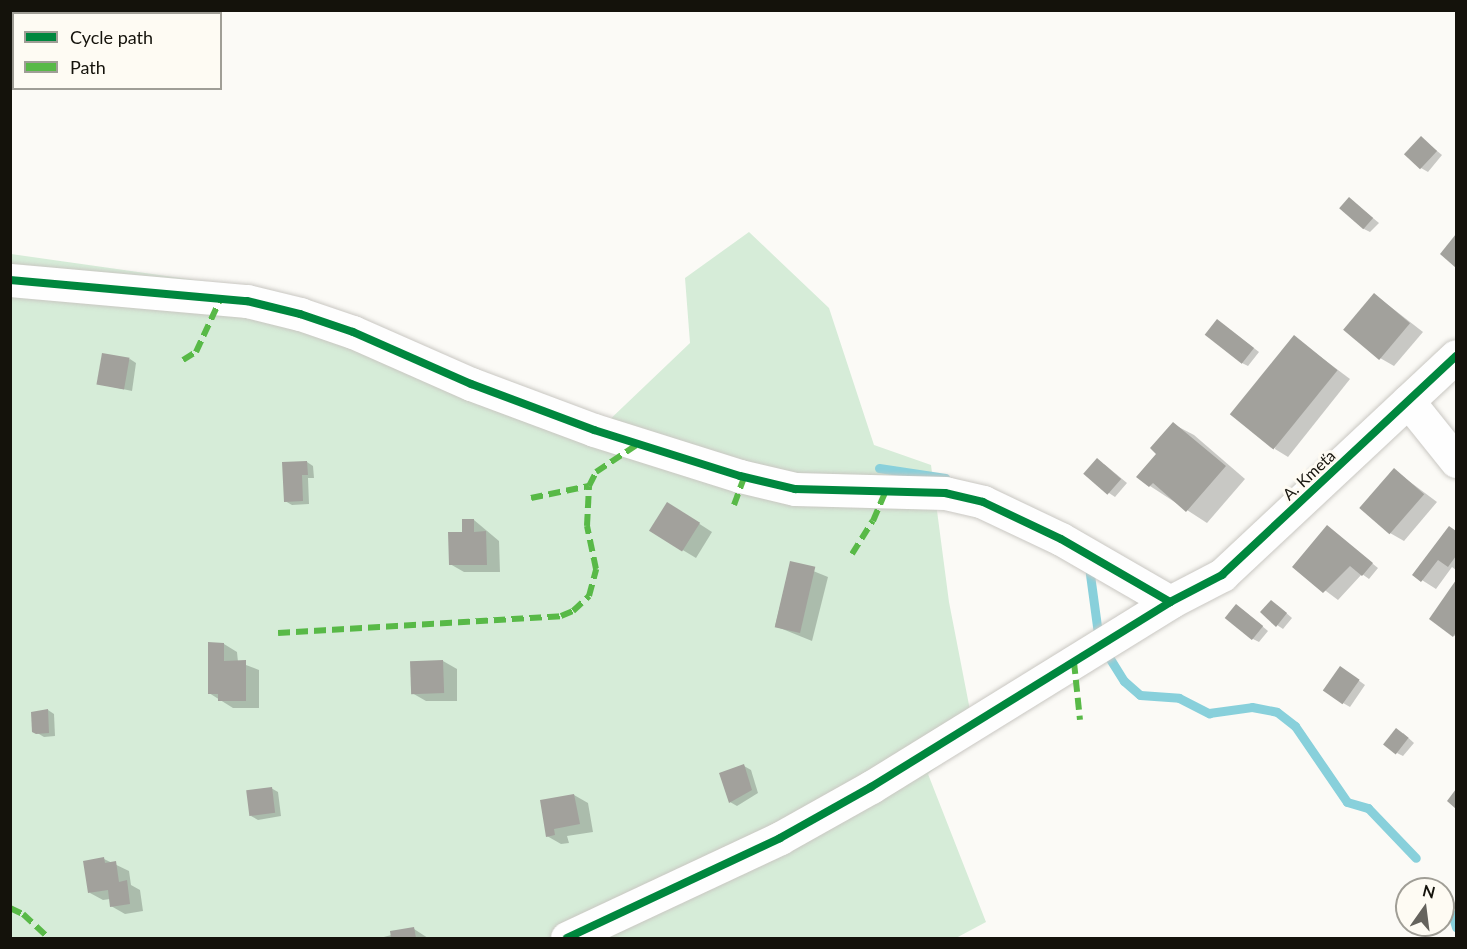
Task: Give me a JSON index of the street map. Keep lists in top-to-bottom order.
{
  "streets": {
    "street": ["A. Kmeťa"]
  },
  "legend": ["Cycle path", "Path"],
  "north": "top"
}
